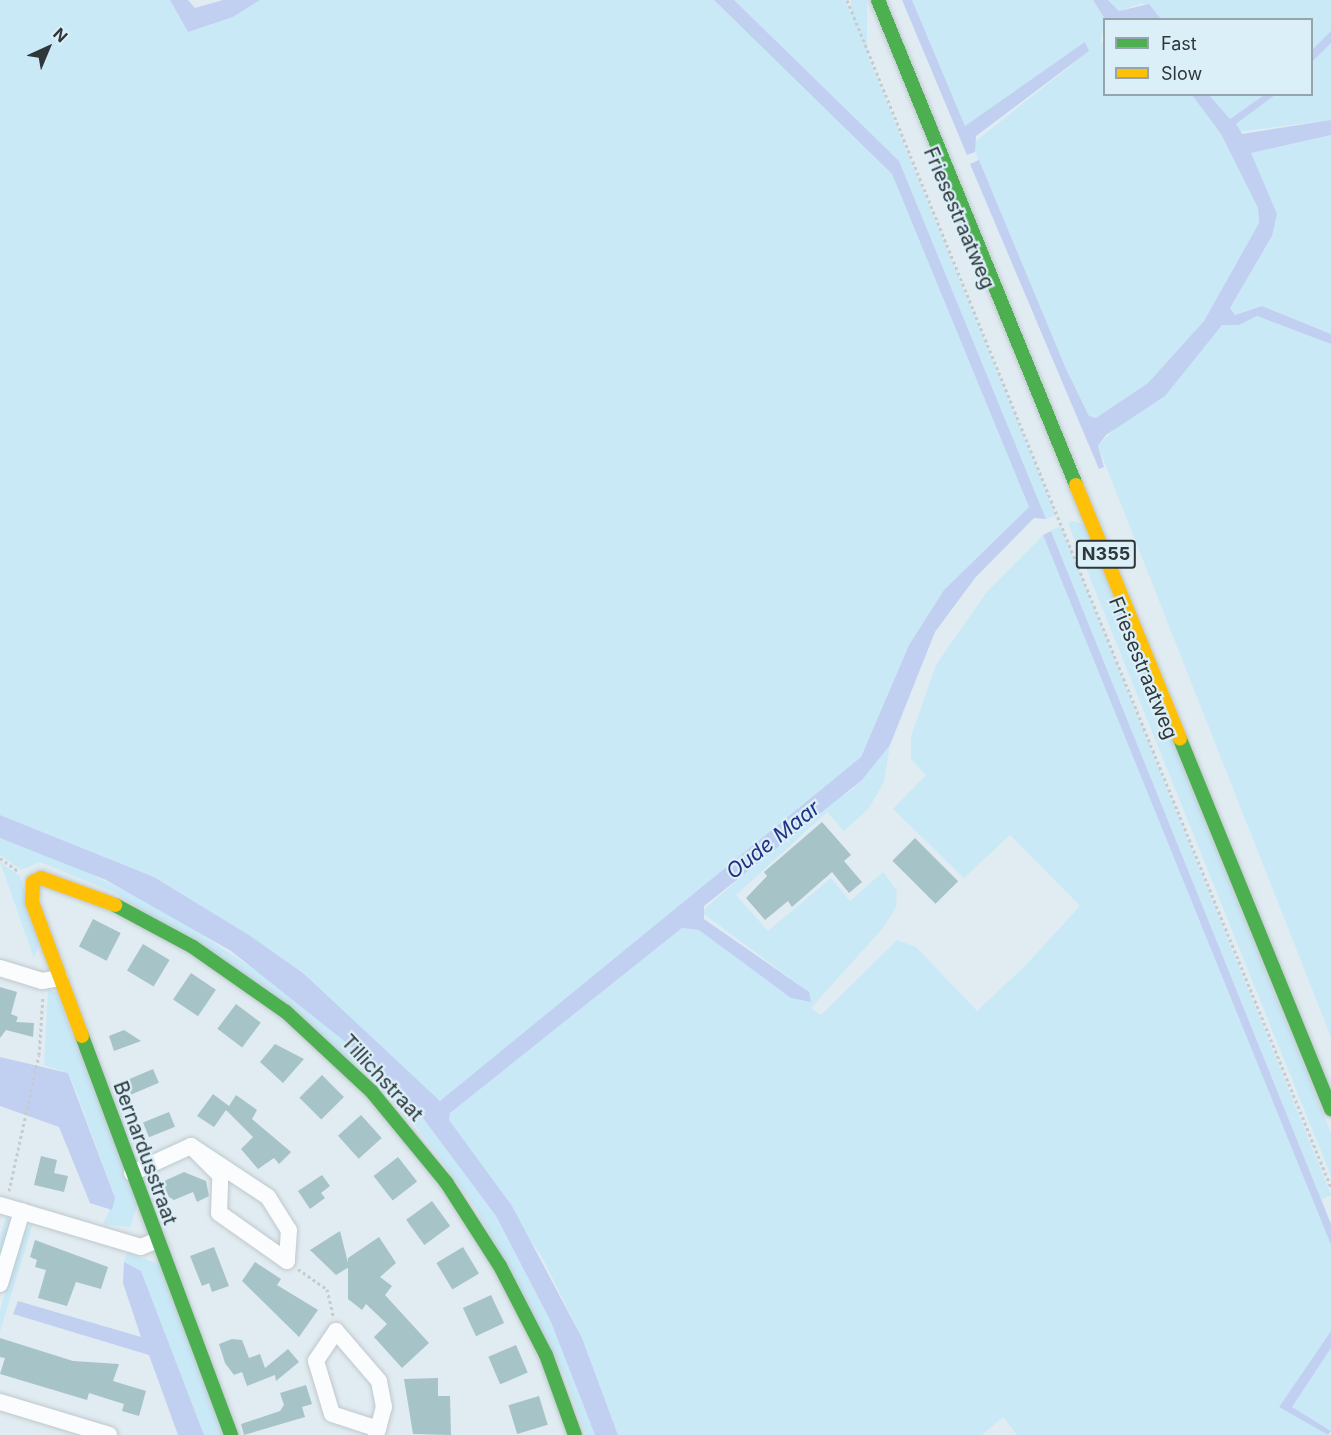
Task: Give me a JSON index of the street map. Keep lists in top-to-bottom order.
{
  "streets": {
    "street": [
      "Friesestraatweg",
      "N355",
      "Tillichstraat",
      "Bernardusstraat"
    ]
  },
  "crossings": [
    ["Tillichstraat", "Bernardusstraat"]
  ],
  "water": ["Oude Maar"],
  "legend": ["Fast", "Slow"],
  "north": "top right"
}
